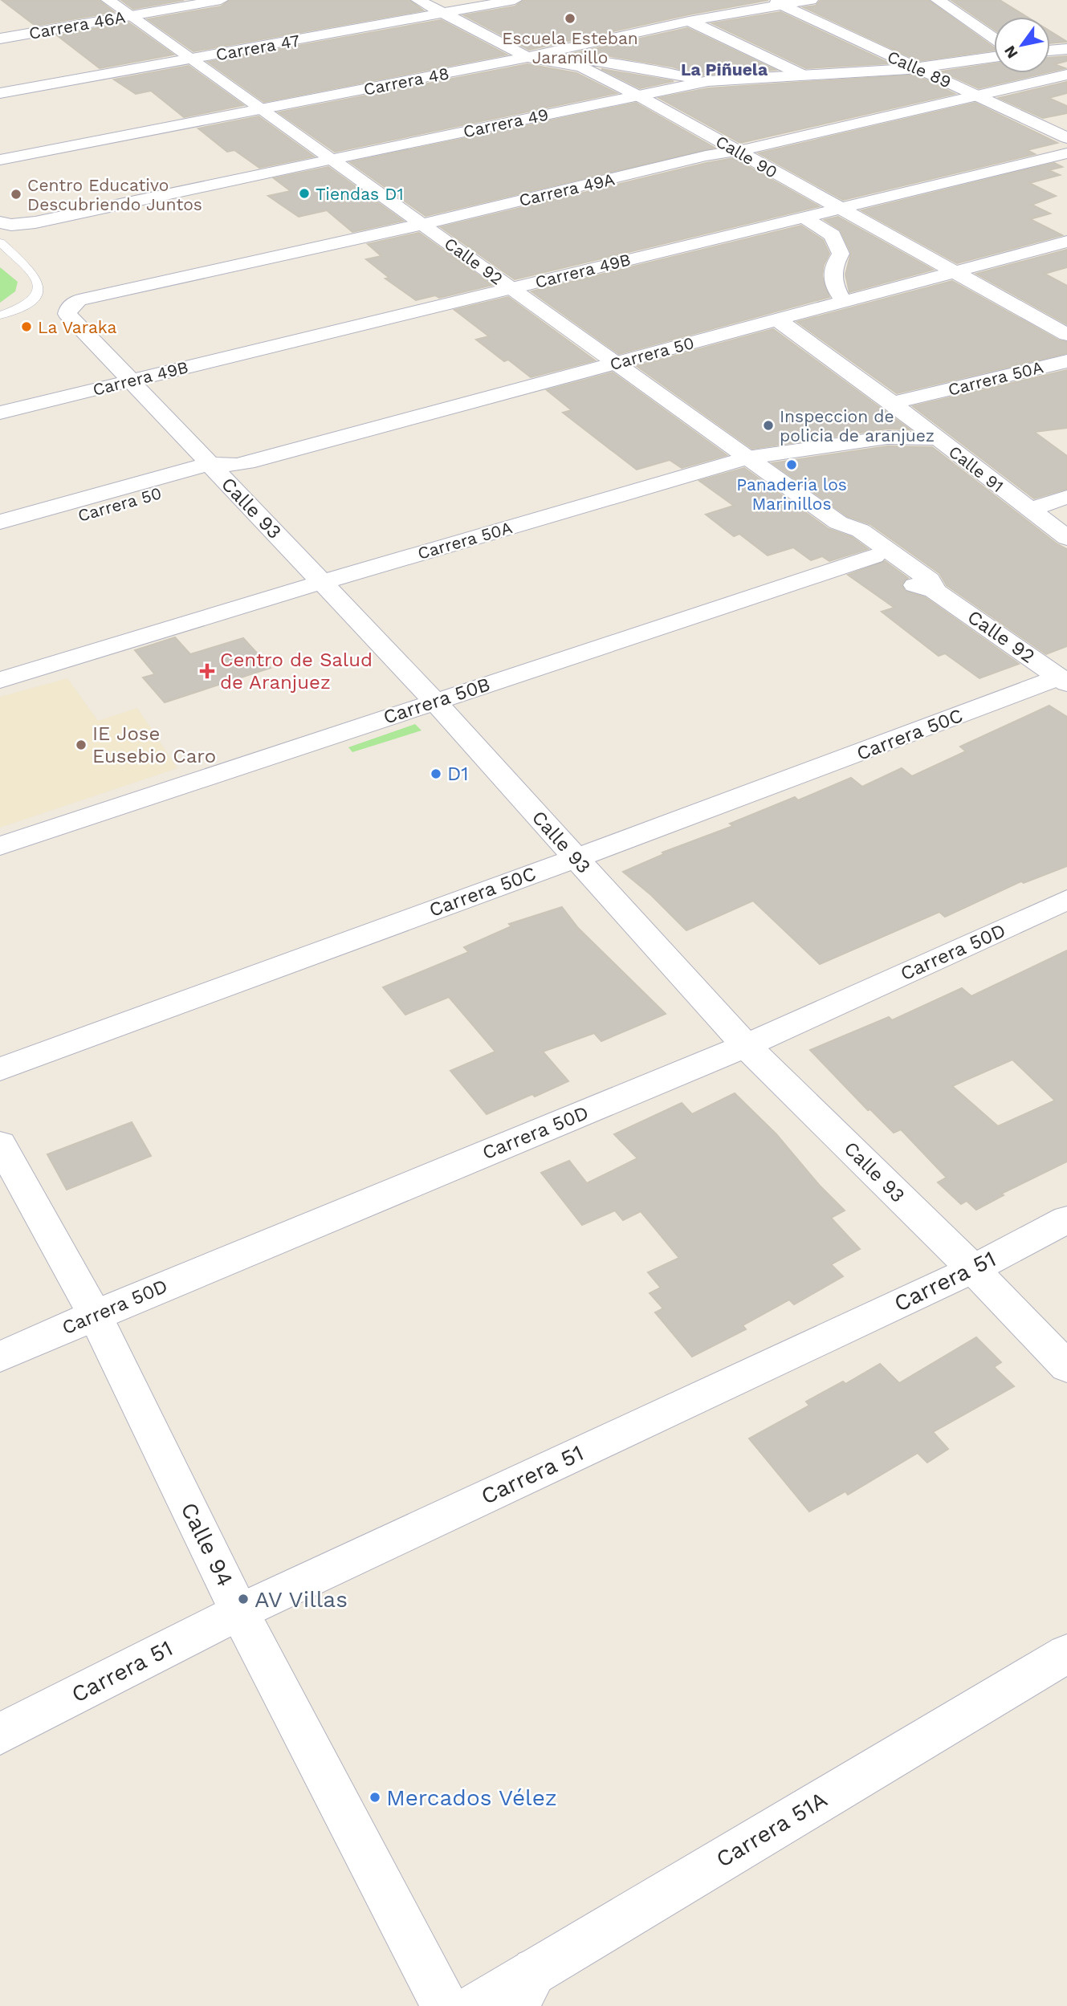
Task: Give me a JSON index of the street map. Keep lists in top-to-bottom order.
{
  "streets": {
    "street": [
      "Carrera 46A",
      "Carrera 47",
      "Calle 89",
      "Carrera 48",
      "Carrera 49",
      "Calle 90",
      "Carrera 49A",
      "Calle 92",
      "Carrera 49B",
      "Carrera 50",
      "Carrera 50A",
      "Calle 91",
      "Calle 93",
      "Carrera 50B",
      "Carrera 50C",
      "Carrera 50D",
      "Carrera 51",
      "Calle 94",
      "Carrera 51A"
    ]
  },
  "crossings": [
    ["Carrera 46A", "Calle 92"],
    ["Carrera 47", "Calle 90"],
    ["Carrera 47", "Calle 92"],
    ["Calle 89", "Carrera 48"],
    ["Calle 89", "Carrera 49"],
    ["Calle 89", "Carrera 49A"],
    ["Carrera 48", "Calle 90"],
    ["Carrera 48", "Calle 92"],
    ["Carrera 49", "Calle 90"],
    ["Carrera 49", "Calle 92"],
    ["Calle 90", "Carrera 49A"],
    ["Calle 90", "Carrera 49B"],
    ["Calle 90", "Carrera 50"],
    ["Carrera 49A", "Calle 92"],
    ["Carrera 49A", "Calle 93"],
    ["Calle 92", "Carrera 49B"],
    ["Calle 92", "Carrera 50"],
    ["Calle 92", "Carrera 50A"],
    ["Calle 92", "Carrera 50B"],
    ["Calle 92", "Carrera 50C"],
    ["Carrera 49B", "Calle 93"],
    ["Carrera 50", "Calle 91"],
    ["Carrera 50", "Calle 93"],
    ["Carrera 50A", "Calle 91"],
    ["Carrera 50A", "Calle 93"],
    ["Calle 93", "Carrera 50B"],
    ["Calle 93", "Carrera 50C"],
    ["Calle 93", "Carrera 50D"],
    ["Calle 93", "Carrera 51"],
    ["Carrera 50D", "Calle 94"],
    ["Carrera 51", "Calle 94"]
  ],
  "districts": ["La Piñuela"],
  "places": {
    "other": [
      "Escuela Esteban Jaramillo",
      "Tiendas D1",
      "Centro Educativo Descubriendo Juntos",
      "La Varaka",
      "Inspeccion de policia de aranjuez",
      "Panaderia los Marinillos",
      "IE Jose Eusebio Caro",
      "D1",
      "AV Villas",
      "Mercados Vélez"
    ],
    "health": ["Centro de Salud de Aranjuez"]
  },
  "north": "bottom left"
}
